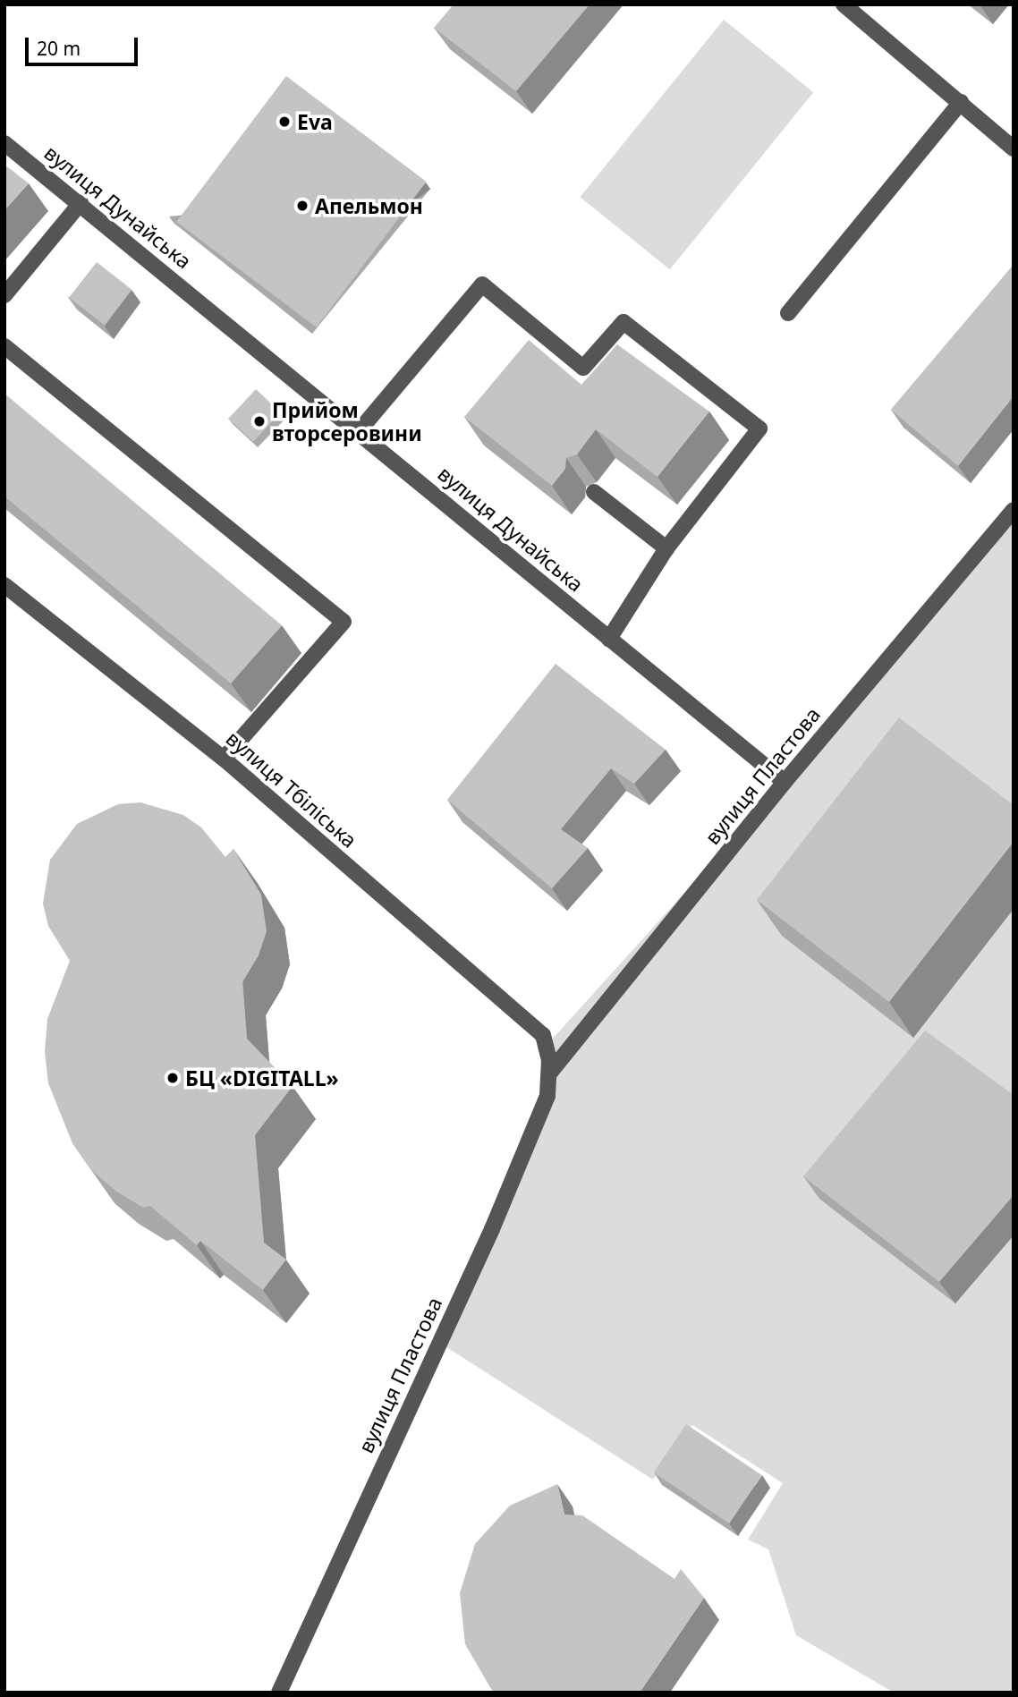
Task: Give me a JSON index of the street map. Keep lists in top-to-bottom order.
{
  "streets": {
    "street": ["вулиця Дунайська", "вулиця Пластова", "вулиця Тбіліська"]
  },
  "crossings": [
    ["вулиця Дунайська", "вулиця Пластова"],
    ["вулиця Пластова", "вулиця Тбіліська"]
  ],
  "places": [
    "Eva",
    "Апельмон",
    "Прийом вторсеровини",
    "БЦ «DIGITALL»"
  ],
  "scale_bar": "20 m"
}
